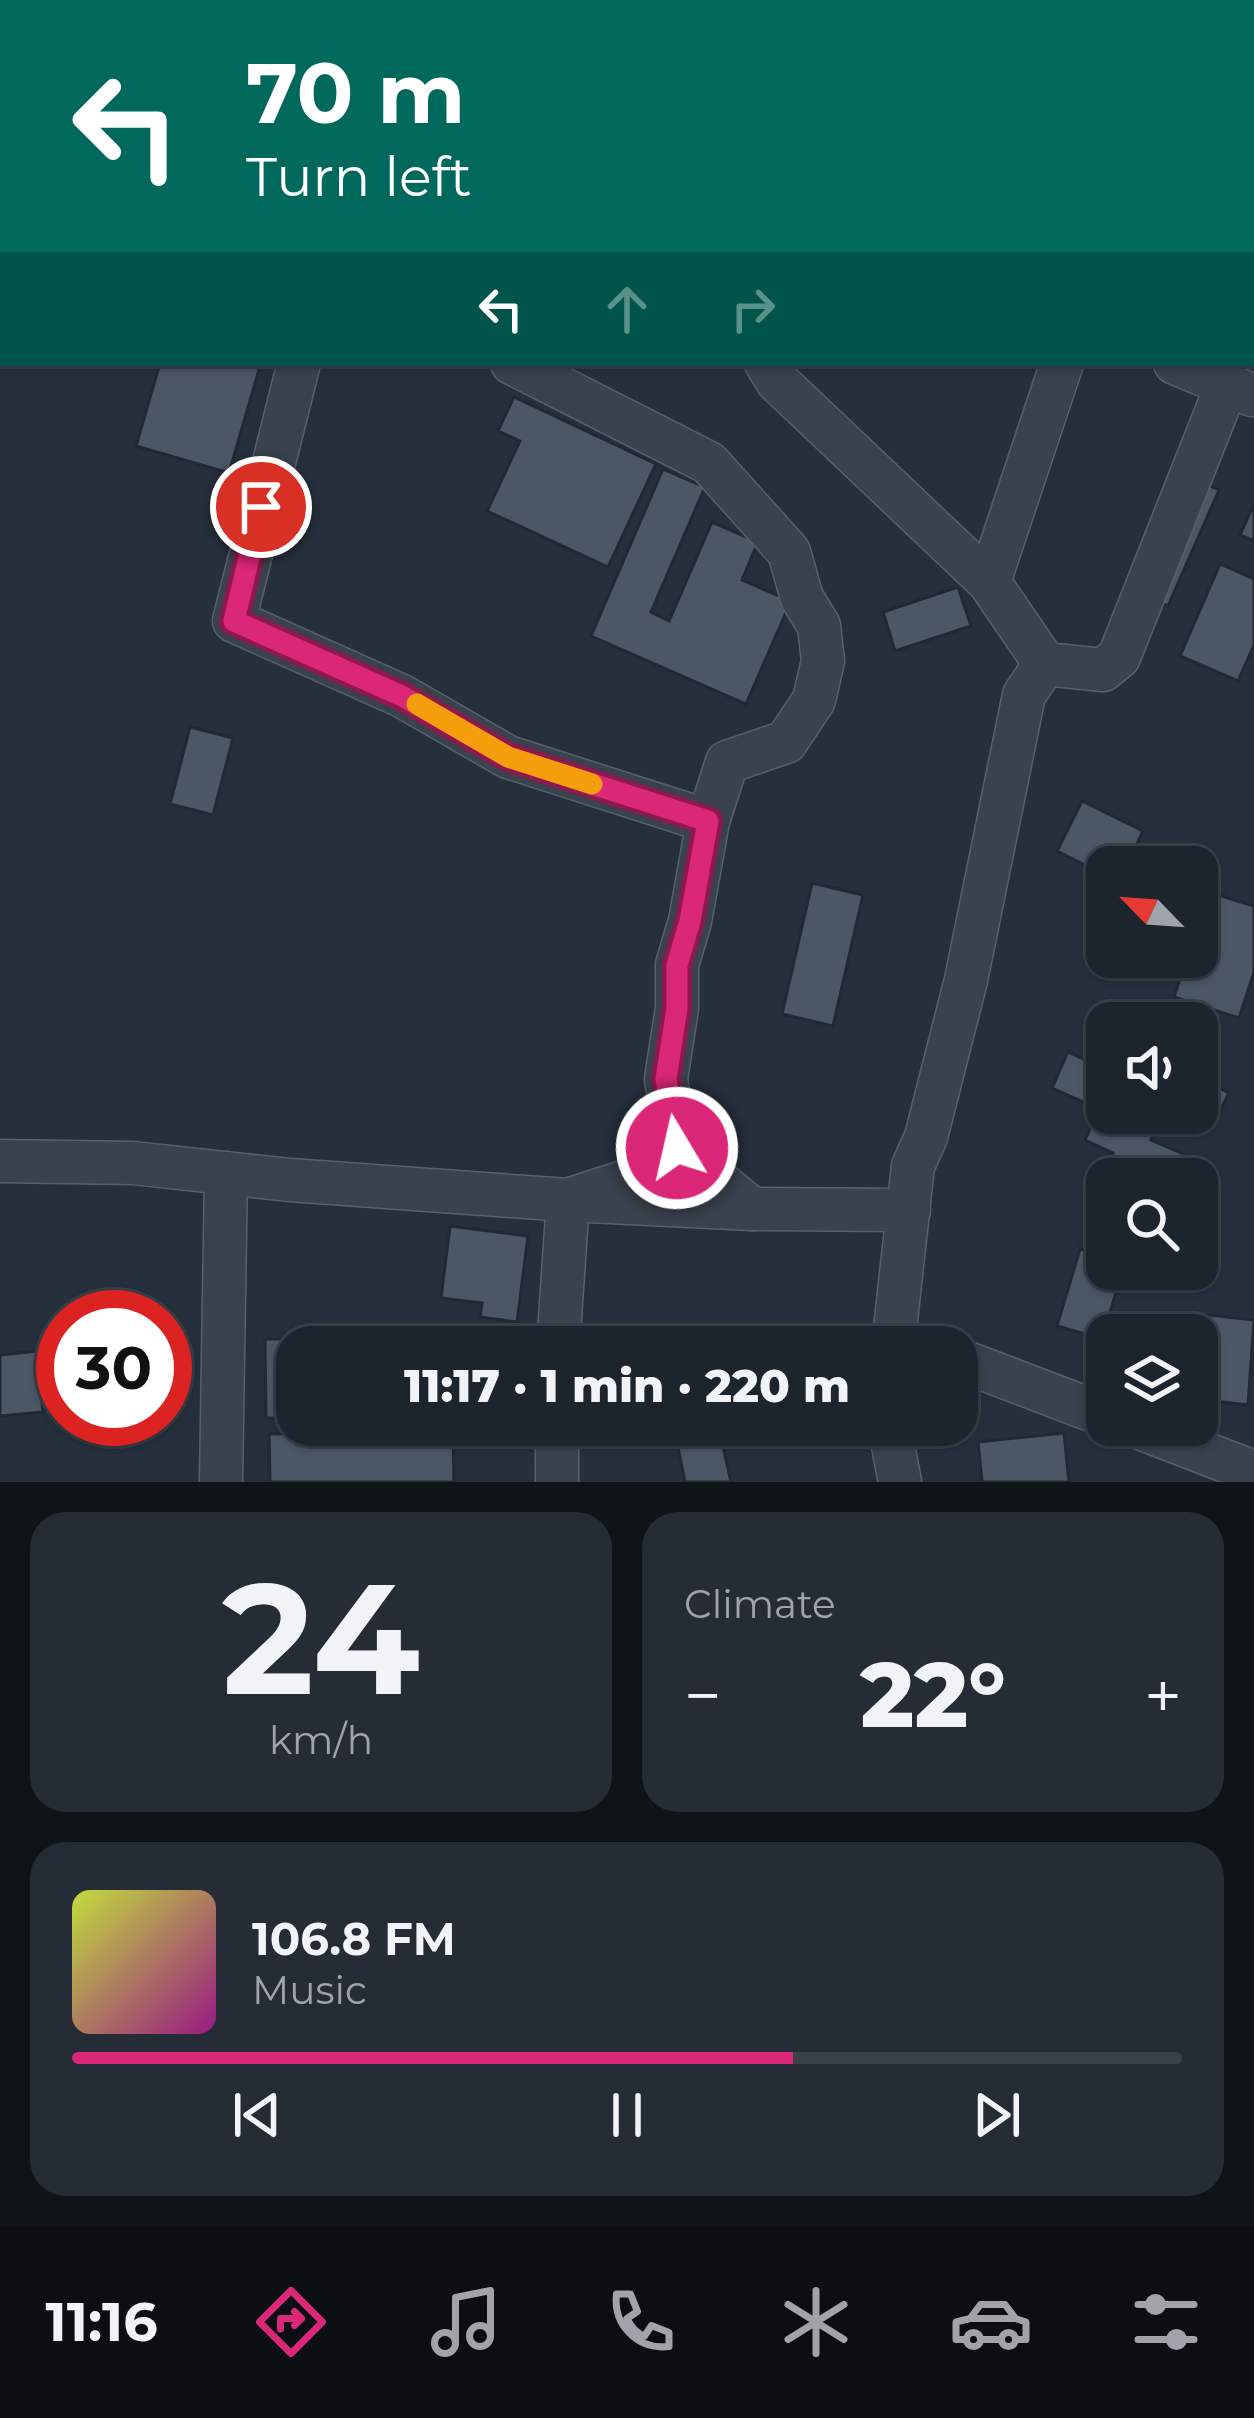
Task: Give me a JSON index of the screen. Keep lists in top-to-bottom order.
{
  "north": "top left",
  "page": {
    "turn": ["70 m", "Turn left"],
    "limit": "30",
    "trip": "11:17 · 1 min · 220 m",
    "tile": [
      ["24", "km/h"],
      "Climate"
    ],
    "heat": ["−", "22°", "+"],
    "song": ["106.8 FM", "Music"],
    "tabs": "11:16"
  }
}
